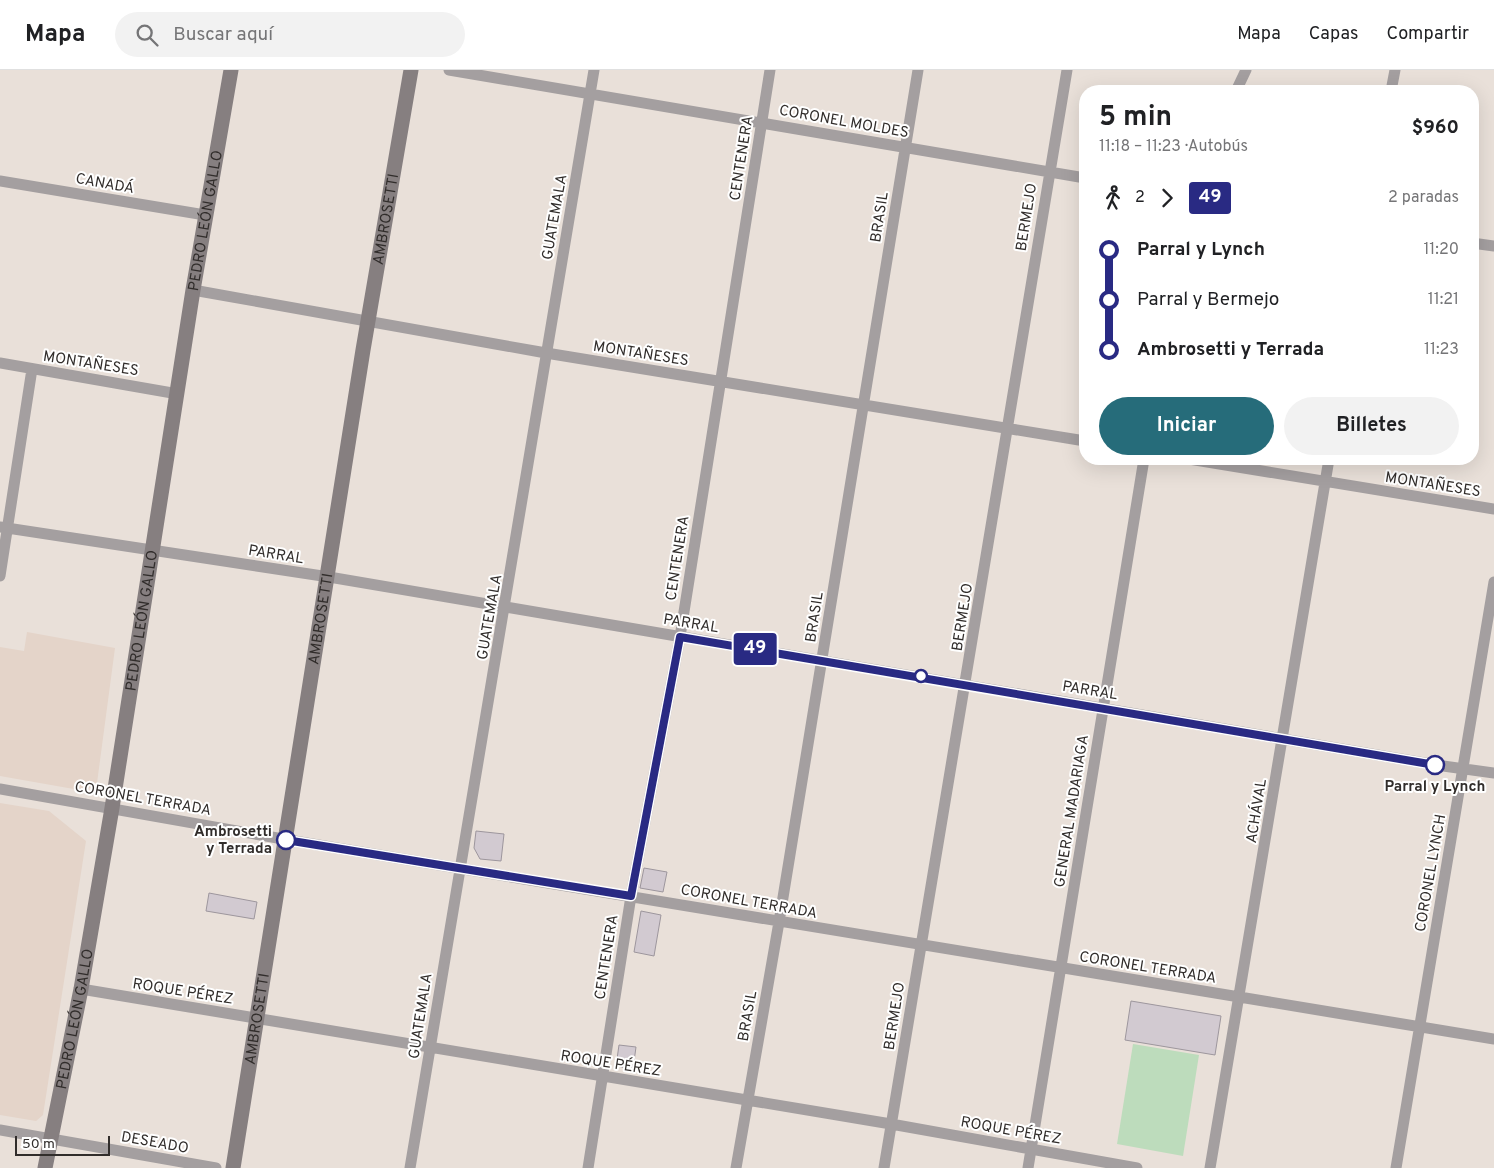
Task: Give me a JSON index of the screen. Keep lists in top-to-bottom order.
{
  "streets": {
    "street": [
      "CORONEL MOLDES",
      "CENTENERA",
      "CANADÁ",
      "GUATEMALA",
      "BRASIL",
      "BERMEJO",
      "AMBROSETTI",
      "PEDRO LEÓN GALLO",
      "MONTAÑESES",
      "PARRAL",
      "CORONEL TERRADA",
      "GENERAL MADARIAGA",
      "ACHÁVAL",
      "CORONEL LYNCH",
      "ROQUE PÉREZ",
      "DESEADO"
    ]
  },
  "crossings": [
    ["CORONEL MOLDES", "CENTENERA"],
    ["CORONEL MOLDES", "GUATEMALA"],
    ["CORONEL MOLDES", "BRASIL"],
    ["CORONEL MOLDES", "BERMEJO"],
    ["CENTENERA", "MONTAÑESES"],
    ["CENTENERA", "PARRAL"],
    ["CENTENERA", "CORONEL TERRADA"],
    ["CENTENERA", "ROQUE PÉREZ"],
    ["CANADÁ", "PEDRO LEÓN GALLO"],
    ["GUATEMALA", "MONTAÑESES"],
    ["GUATEMALA", "PARRAL"],
    ["GUATEMALA", "CORONEL TERRADA"],
    ["GUATEMALA", "ROQUE PÉREZ"],
    ["BRASIL", "MONTAÑESES"],
    ["BRASIL", "PARRAL"],
    ["BRASIL", "CORONEL TERRADA"],
    ["BRASIL", "ROQUE PÉREZ"],
    ["BERMEJO", "MONTAÑESES"],
    ["BERMEJO", "PARRAL"],
    ["BERMEJO", "CORONEL TERRADA"],
    ["BERMEJO", "ROQUE PÉREZ"],
    ["AMBROSETTI", "MONTAÑESES"],
    ["AMBROSETTI", "PARRAL"],
    ["AMBROSETTI", "CORONEL TERRADA"],
    ["AMBROSETTI", "ROQUE PÉREZ"],
    ["PEDRO LEÓN GALLO", "MONTAÑESES"],
    ["PEDRO LEÓN GALLO", "PARRAL"],
    ["PEDRO LEÓN GALLO", "CORONEL TERRADA"],
    ["PEDRO LEÓN GALLO", "ROQUE PÉREZ"],
    ["PEDRO LEÓN GALLO", "DESEADO"],
    ["MONTAÑESES", "ACHÁVAL"],
    ["PARRAL", "GENERAL MADARIAGA"],
    ["PARRAL", "ACHÁVAL"],
    ["PARRAL", "CORONEL LYNCH"],
    ["CORONEL TERRADA", "GENERAL MADARIAGA"],
    ["CORONEL TERRADA", "ACHÁVAL"],
    ["CORONEL TERRADA", "CORONEL LYNCH"],
    ["GENERAL MADARIAGA", "ROQUE PÉREZ"]
  ],
  "places": ["Parral y Lynch", "Ambrosetti y Terrada"],
  "lines": ["bus line 49"],
  "scale_bar": "50 m",
  "page": {
    "header": "Mapa",
    "search": "Buscar aquí",
    "nav": ["Mapa", "Capas", "Compartir"],
    "on_map": "49",
    "heading": ["5 min", "11:18 – 11:23 · Autobús", "$960"],
    "legs": ["2", "49", "2 paradas"],
    "list": [
      {
        "name": "Parral y Lynch",
        "value": "11:20"
      },
      {
        "name": "Parral y Bermejo",
        "value": "11:21"
      },
      {
        "name": "Ambrosetti y Terrada",
        "value": "11:23"
      }
    ],
    "buttons": ["Iniciar", "Billetes"],
    "scale": "50 m"
  }
}
